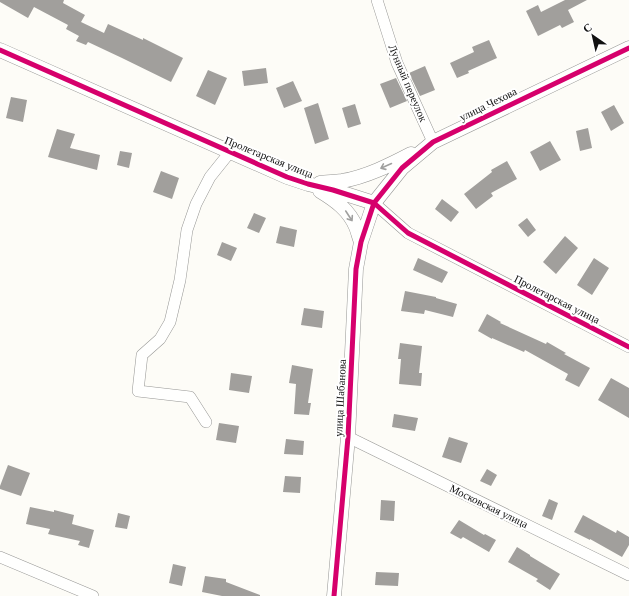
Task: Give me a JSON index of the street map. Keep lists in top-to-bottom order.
{
  "streets": {
    "street": [
      "Лунный переулок",
      "улица Чехова",
      "Пролетарская улица",
      "улица Шабанова",
      "Московская улица"
    ]
  },
  "crossings": [
    ["Лунный переулок", "улица Чехова"],
    ["улица Чехова", "Пролетарская улица"],
    ["улица Чехова", "улица Шабанова"],
    ["Пролетарская улица", "улица Шабанова"],
    ["улица Шабанова", "Московская улица"]
  ],
  "north": "top left"
}
